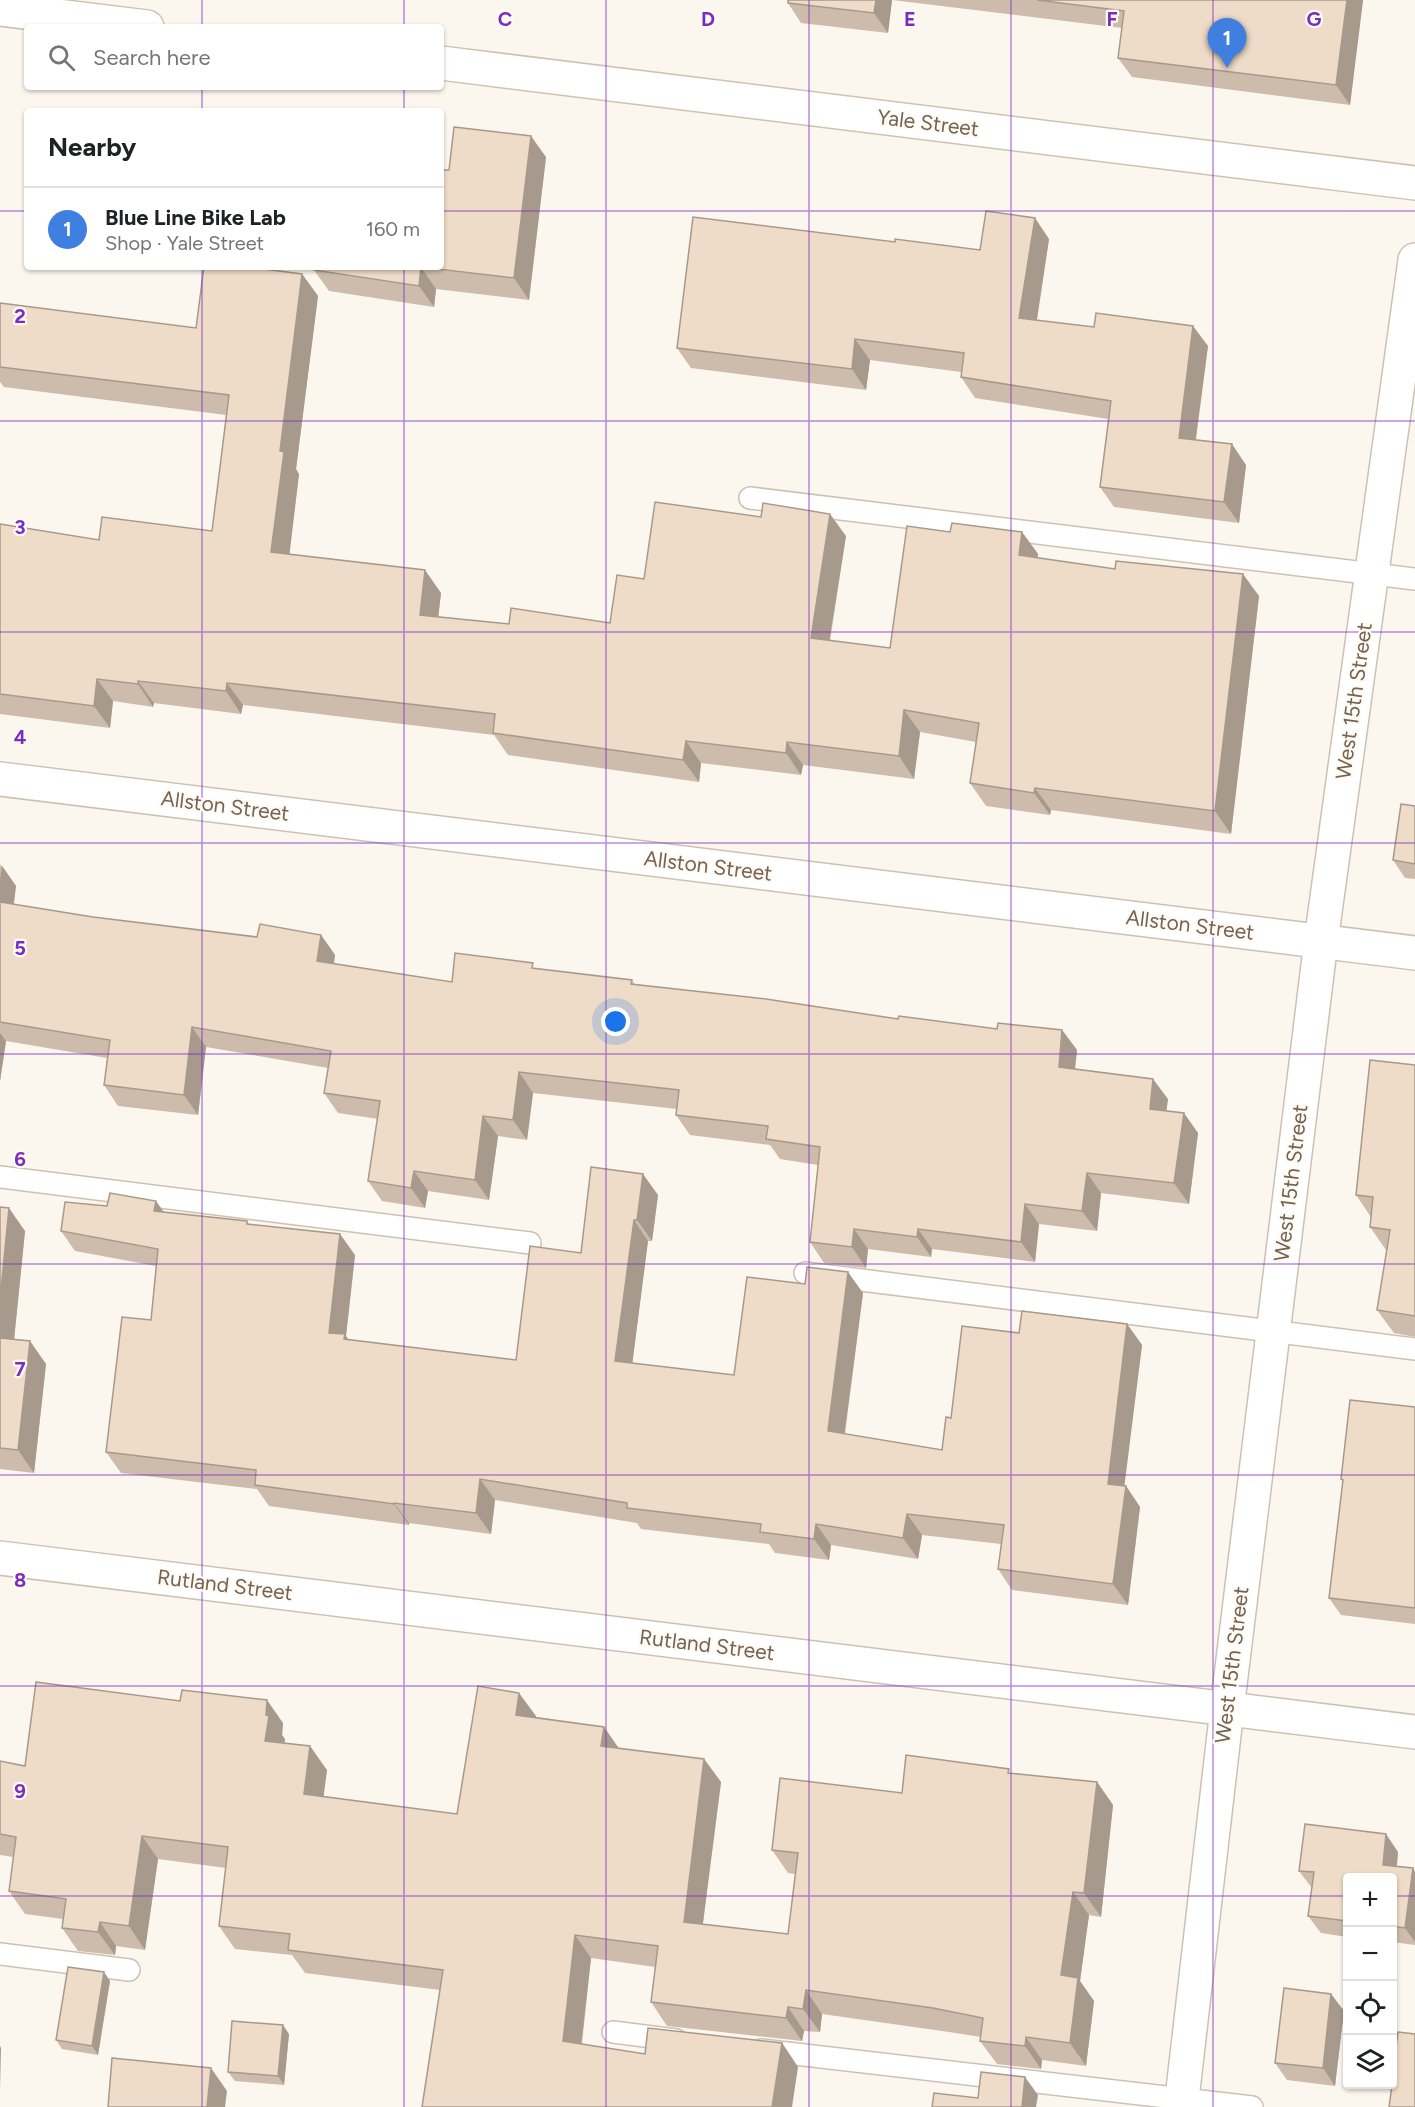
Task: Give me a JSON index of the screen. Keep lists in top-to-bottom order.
{
  "streets": {
    "street": [
      "Yale Street",
      "West 15th Street",
      "Allston Street",
      "Rutland Street"
    ]
  },
  "crossings": [
    ["West 15th Street", "Allston Street"],
    ["West 15th Street", "Rutland Street"]
  ],
  "page": {
    "pins": "1",
    "search": "Search here",
    "heading": "Nearby",
    "list": [
      {
        "mark": "1",
        "name": "Blue Line Bike Lab",
        "note": "Shop · Yale Street",
        "value": "160 m"
      }
    ],
    "map_buttons": ["+", "−"]
  },
  "grid": {
    "columns": [
      "C",
      "D",
      "E",
      "F",
      "G"
    ],
    "rows": [
      "2",
      "3",
      "4",
      "5",
      "6",
      "7",
      "8",
      "9"
    ]
  }
}
